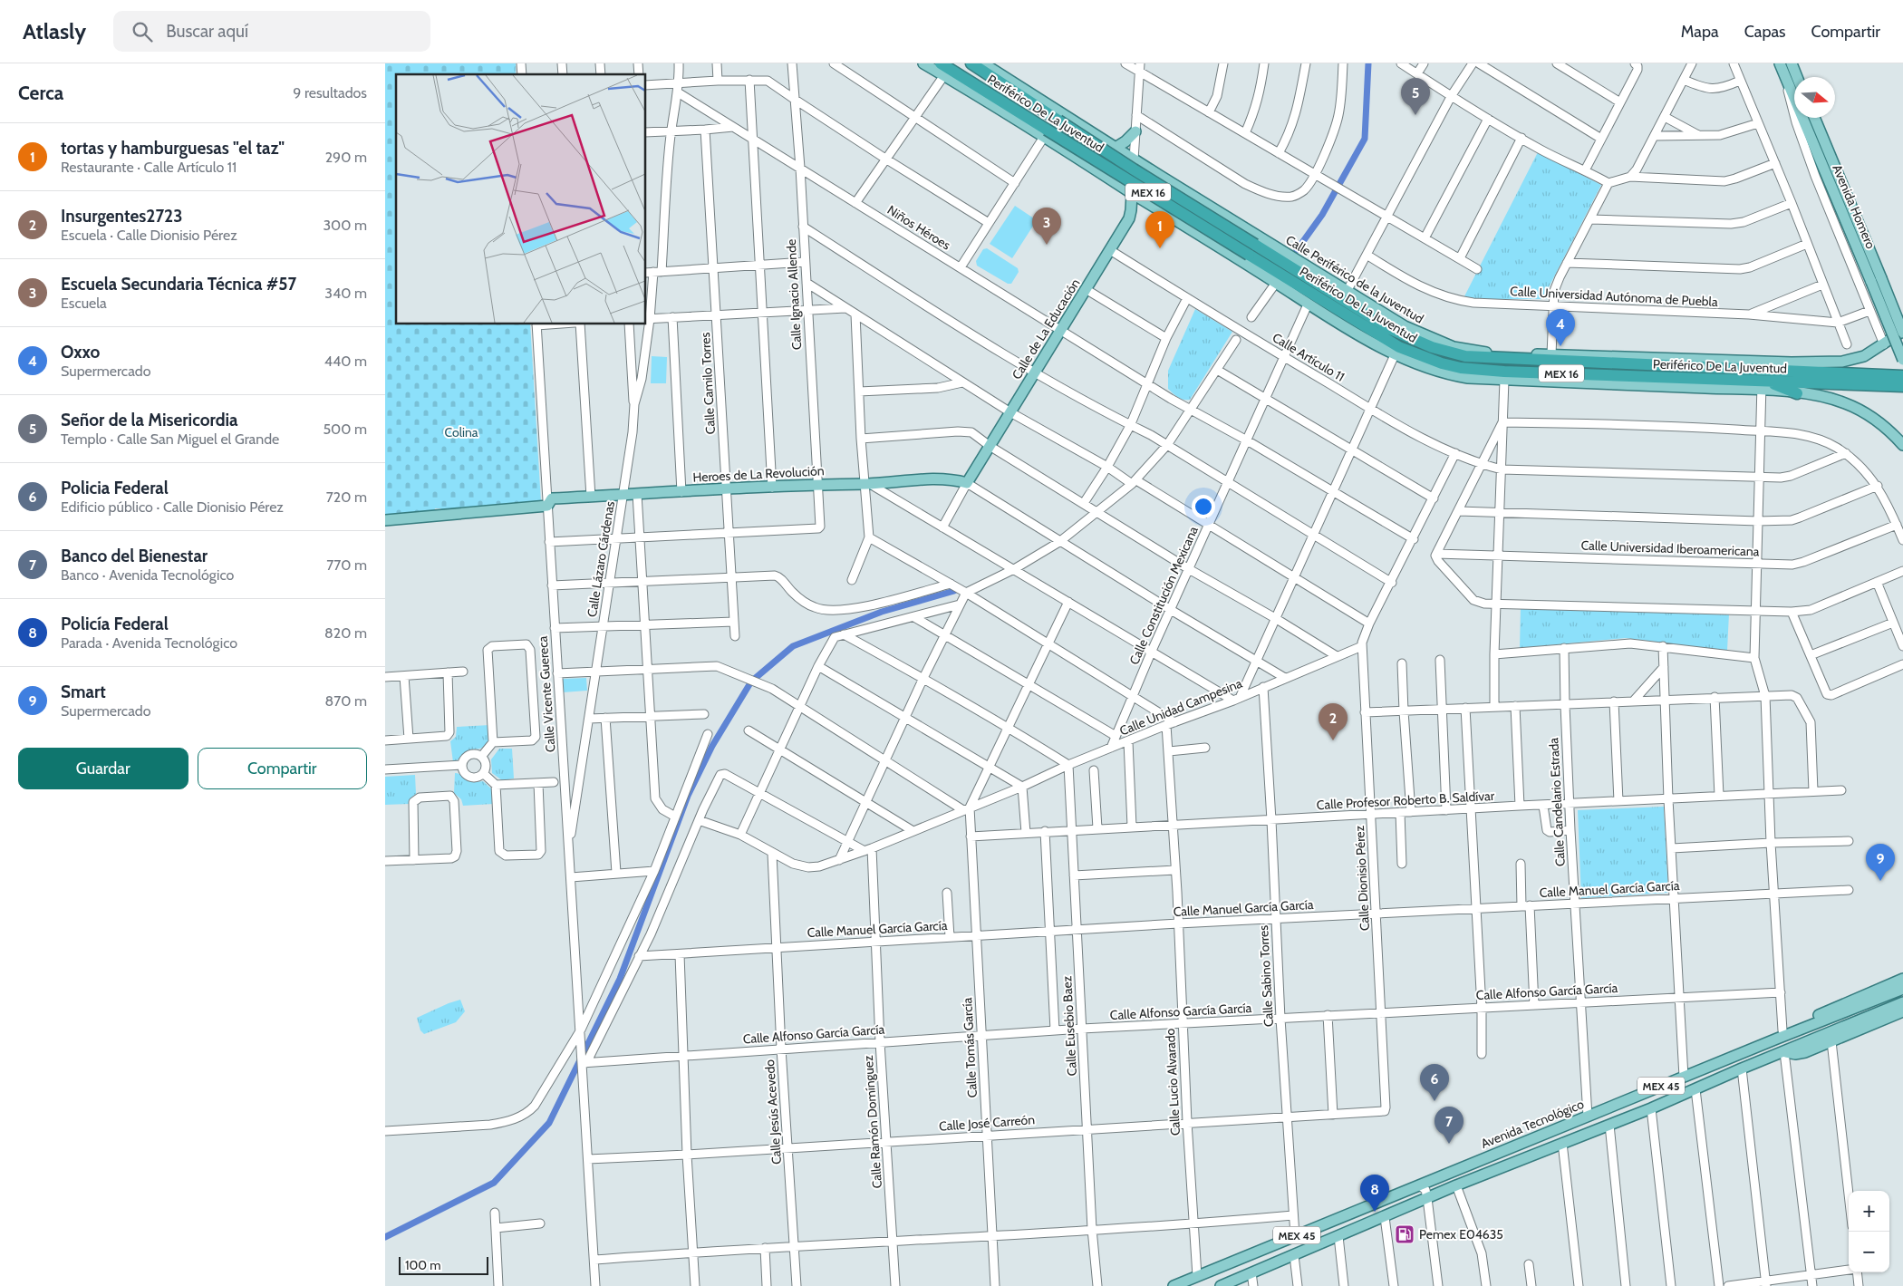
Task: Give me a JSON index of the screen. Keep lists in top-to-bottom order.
{
  "streets": {
    "highway": ["Periférico De La Juventud", "MEX 16"],
    "main road": [
      "Avenida Homero",
      "Calle Periférico de la Juventud",
      "Calle de La Educación",
      "Heroes de La Revolución",
      "MEX 45",
      "Avenida Tecnológico"
    ],
    "street": [
      "Niños Héroes",
      "Calle Ignacio Allende",
      "Calle Universidad Autónoma de Puebla",
      "Calle Artículo 11",
      "Calle Camilo Torres",
      "Calle Universidad Iberoamericana",
      "Calle Lázaro Cárdenas",
      "Calle Constitución Mexicana",
      "Calle Vicente Guereca",
      "Calle Unidad Campesina",
      "Calle Profesor Roberto B. Saldívar",
      "Calle Candelario Estrada",
      "Calle Dionisio Pérez",
      "Calle Manuel García García",
      "Calle Sabino Torres",
      "Calle Alfonso García García",
      "Calle Eusebio Baez",
      "Calle Tomás García",
      "Calle Lucio Alvarado",
      "Calle Jesús Acevedo",
      "Calle Ramón Domínguez",
      "Calle José Carreón"
    ]
  },
  "crossings": [
    ["Periférico De La Juventud", "Avenida Homero"],
    ["Periférico De La Juventud", "Calle Periférico de la Juventud"],
    ["Niños Héroes", "Calle Ignacio Allende"],
    ["Niños Héroes", "Calle de La Educación"],
    ["Niños Héroes", "Calle Lázaro Cárdenas"],
    ["Niños Héroes", "Calle Constitución Mexicana"],
    ["Calle Periférico de la Juventud", "Calle de La Educación"],
    ["Calle Ignacio Allende", "Calle Camilo Torres"],
    ["Calle Ignacio Allende", "Heroes de La Revolución"],
    ["Calle de La Educación", "Calle Artículo 11"],
    ["Calle de La Educación", "Heroes de La Revolución"],
    ["Calle Artículo 11", "Calle Constitución Mexicana"],
    ["Calle Camilo Torres", "Heroes de La Revolución"],
    ["Heroes de La Revolución", "Calle Lázaro Cárdenas"],
    ["Heroes de La Revolución", "Calle Vicente Guereca"],
    ["Calle Lázaro Cárdenas", "Calle Vicente Guereca"],
    ["Calle Constitución Mexicana", "Calle Unidad Campesina"],
    ["Calle Vicente Guereca", "Calle Alfonso García García"],
    ["Calle Vicente Guereca", "Calle José Carreón"],
    ["Calle Unidad Campesina", "Calle Dionisio Pérez"],
    ["Calle Unidad Campesina", "Calle Sabino Torres"],
    ["Calle Unidad Campesina", "Calle Eusebio Baez"],
    ["Calle Unidad Campesina", "Calle Tomás García"],
    ["Calle Unidad Campesina", "Calle Lucio Alvarado"],
    ["Calle Unidad Campesina", "Calle Jesús Acevedo"],
    ["Calle Unidad Campesina", "Calle Ramón Domínguez"],
    ["Calle Profesor Roberto B. Saldívar", "Calle Candelario Estrada"],
    ["Calle Profesor Roberto B. Saldívar", "Calle Dionisio Pérez"],
    ["Calle Profesor Roberto B. Saldívar", "Calle Sabino Torres"],
    ["Calle Profesor Roberto B. Saldívar", "Calle Eusebio Baez"],
    ["Calle Profesor Roberto B. Saldívar", "Calle Tomás García"],
    ["Calle Profesor Roberto B. Saldívar", "Calle Lucio Alvarado"],
    ["Calle Candelario Estrada", "Calle Manuel García García"],
    ["Calle Candelario Estrada", "Calle Alfonso García García"],
    ["Calle Candelario Estrada", "Avenida Tecnológico"],
    ["Calle Dionisio Pérez", "Calle Manuel García García"],
    ["Calle Dionisio Pérez", "Calle Alfonso García García"],
    ["Calle Dionisio Pérez", "Calle José Carreón"],
    ["Calle Manuel García García", "Calle Sabino Torres"],
    ["Calle Manuel García García", "Calle Eusebio Baez"],
    ["Calle Manuel García García", "Calle Tomás García"],
    ["Calle Manuel García García", "Calle Lucio Alvarado"],
    ["Calle Manuel García García", "Calle Jesús Acevedo"],
    ["Calle Manuel García García", "Calle Ramón Domínguez"],
    ["Calle Sabino Torres", "Calle Alfonso García García"],
    ["Calle Sabino Torres", "Calle José Carreón"],
    ["Calle Sabino Torres", "Avenida Tecnológico"],
    ["Calle Alfonso García García", "Calle Eusebio Baez"],
    ["Calle Alfonso García García", "Calle Tomás García"],
    ["Calle Alfonso García García", "Calle Lucio Alvarado"],
    ["Calle Alfonso García García", "Calle Jesús Acevedo"],
    ["Calle Alfonso García García", "Calle Ramón Domínguez"],
    ["Calle Eusebio Baez", "Calle José Carreón"],
    ["Calle Tomás García", "Calle José Carreón"],
    ["Calle Lucio Alvarado", "Calle José Carreón"],
    ["Calle Lucio Alvarado", "Avenida Tecnológico"],
    ["Calle Jesús Acevedo", "Calle José Carreón"],
    ["Calle Ramón Domínguez", "Calle José Carreón"]
  ],
  "parks": ["Colina"],
  "places": {
    "fuel station": ["Pemex E04635"]
  },
  "scale_bar": "100 m",
  "north": "right",
  "page": {
    "header": "Atlasly",
    "search": "Buscar aquí",
    "nav": ["Mapa", "Capas", "Compartir"],
    "heading": ["Cerca", "9 resultados"],
    "pins": [
      "5",
      "3",
      "1",
      "4",
      "2",
      "9",
      "6",
      "7",
      "8"
    ],
    "list": [
      {
        "mark": "1",
        "name": "tortas y hamburguesas \"el taz\"",
        "note": "Restaurante · Calle Artículo 11",
        "value": "290 m"
      },
      {
        "mark": "2",
        "name": "Insurgentes2723",
        "note": "Escuela · Calle Dionisio Pérez",
        "value": "300 m"
      },
      {
        "mark": "3",
        "name": "Escuela Secundaria Técnica #57",
        "note": "Escuela",
        "value": "340 m"
      },
      {
        "mark": "4",
        "name": "Oxxo",
        "note": "Supermercado",
        "value": "440 m"
      },
      {
        "mark": "5",
        "name": "Señor de la Misericordia",
        "note": "Templo · Calle San Miguel el Grande",
        "value": "500 m"
      },
      {
        "mark": "6",
        "name": "Policia Federal",
        "note": "Edificio público · Calle Dionisio Pérez",
        "value": "720 m"
      },
      {
        "mark": "7",
        "name": "Banco del Bienestar",
        "note": "Banco · Avenida Tecnológico",
        "value": "770 m"
      },
      {
        "mark": "8",
        "name": "Policía Federal",
        "note": "Parada · Avenida Tecnológico",
        "value": "820 m"
      },
      {
        "mark": "9",
        "name": "Smart",
        "note": "Supermercado",
        "value": "870 m"
      }
    ],
    "buttons": ["Guardar", "Compartir"],
    "map_buttons": ["+", "−"],
    "scale": "100 m"
  }
}
